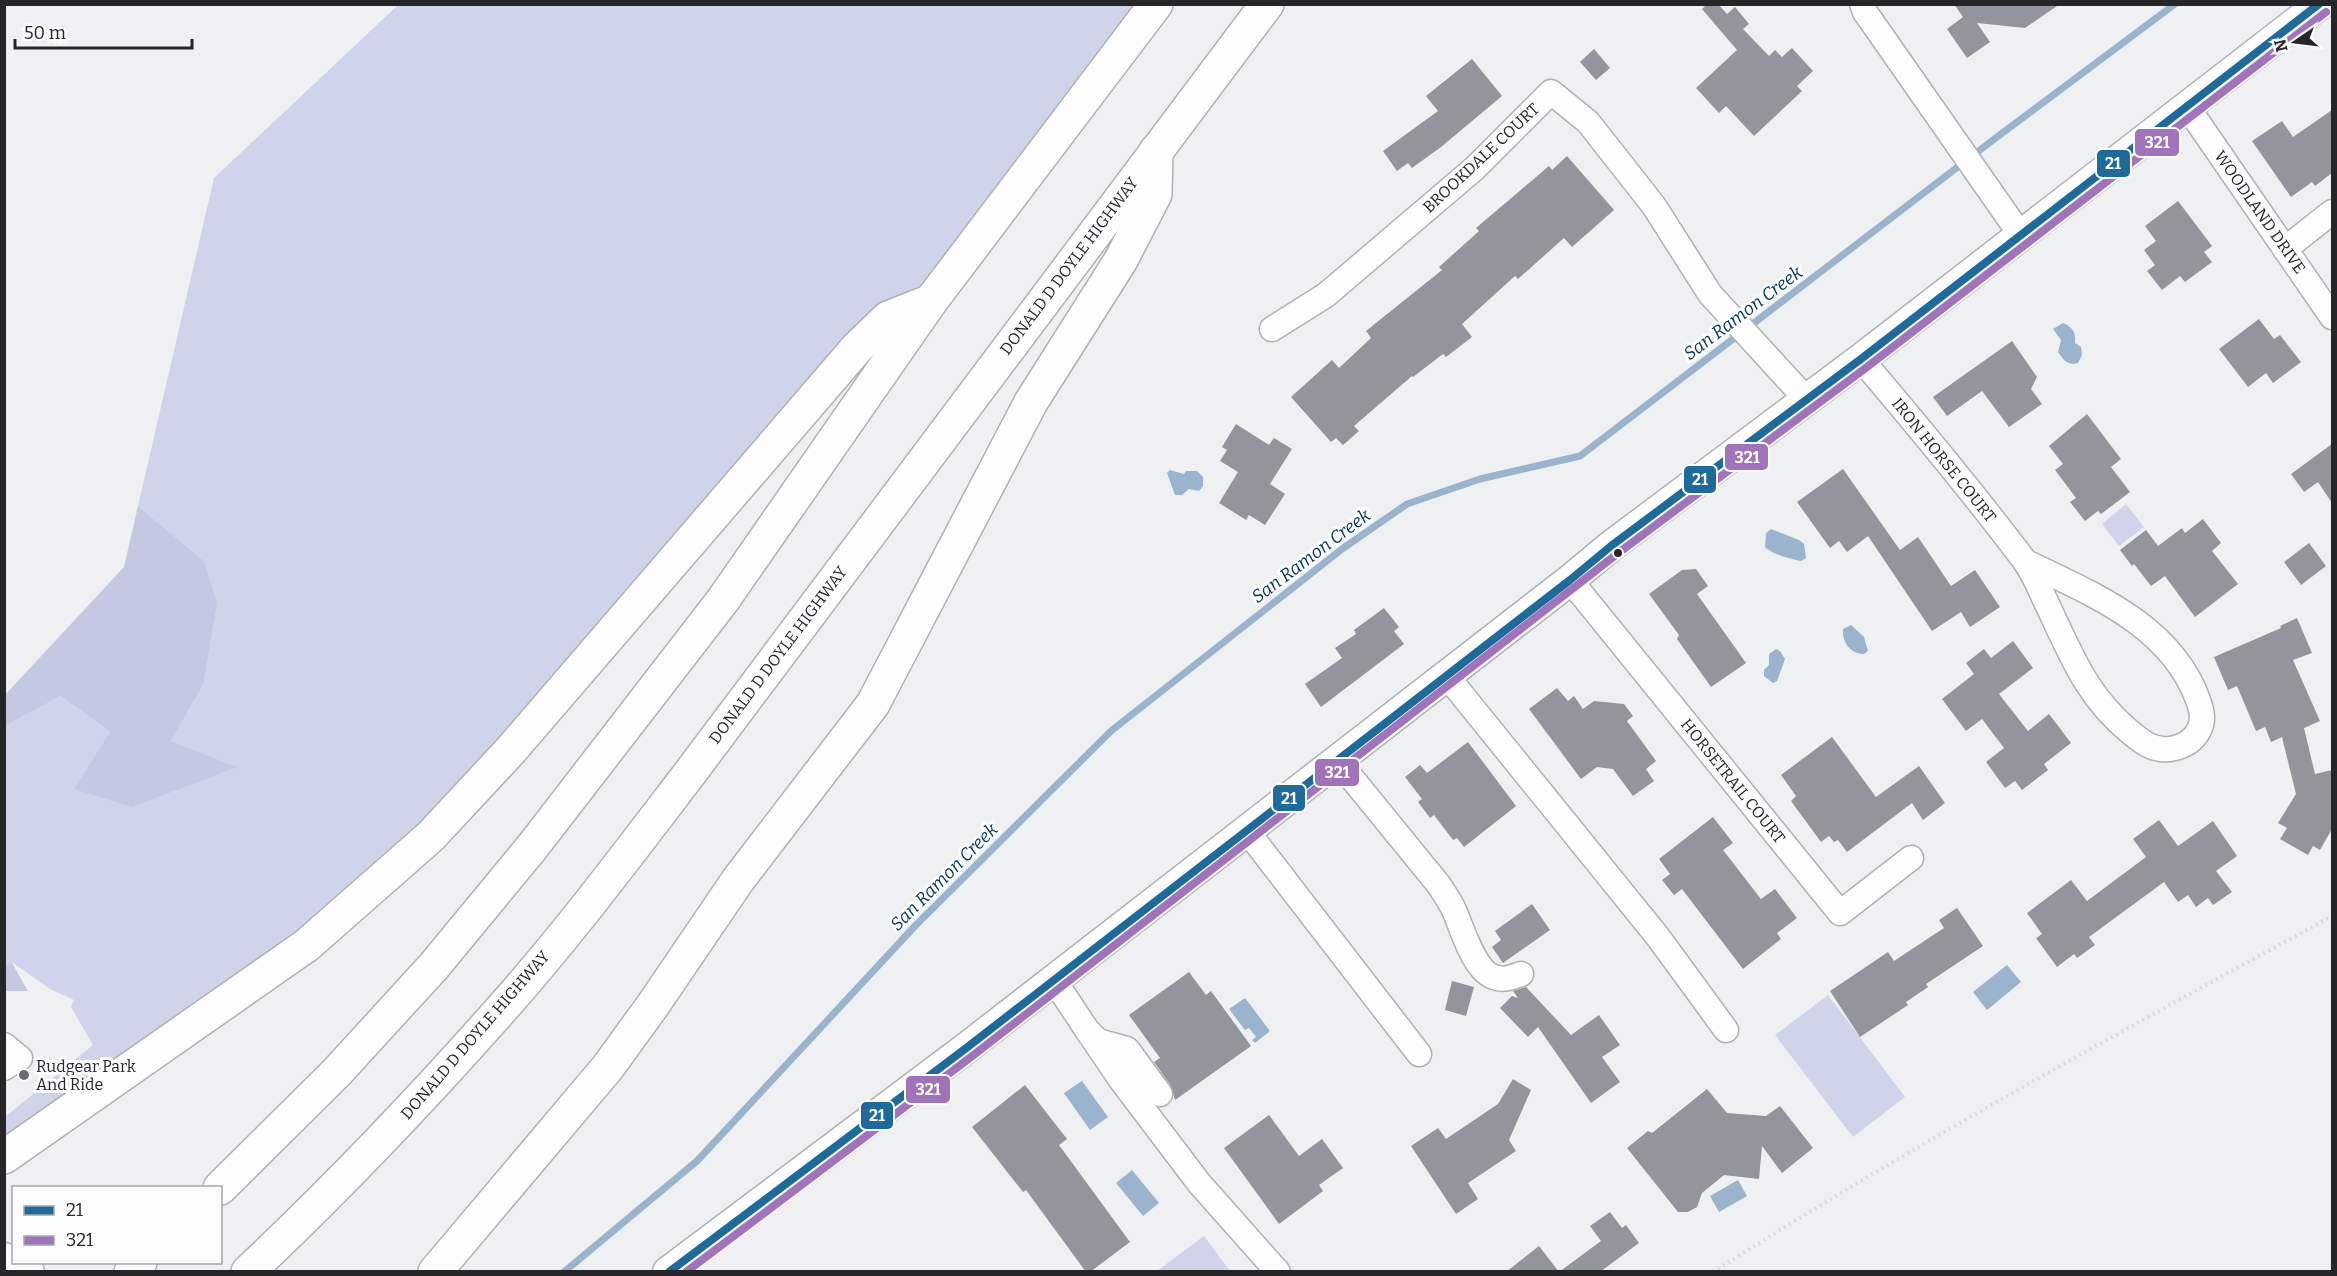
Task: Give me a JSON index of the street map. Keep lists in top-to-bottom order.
{
  "streets": {
    "highway": ["DONALD D DOYLE HIGHWAY"],
    "street": [
      "BROOKDALE COURT",
      "WOODLAND DRIVE",
      "IRON HORSE COURT",
      "HORSETRAIL COURT"
    ]
  },
  "water": ["San Ramon Creek"],
  "places": ["Rudgear Park And Ride"],
  "lines": ["transit line 21", "transit line 321"],
  "legend": ["21", "321"],
  "scale_bar": "50 m",
  "north": "left"
}
